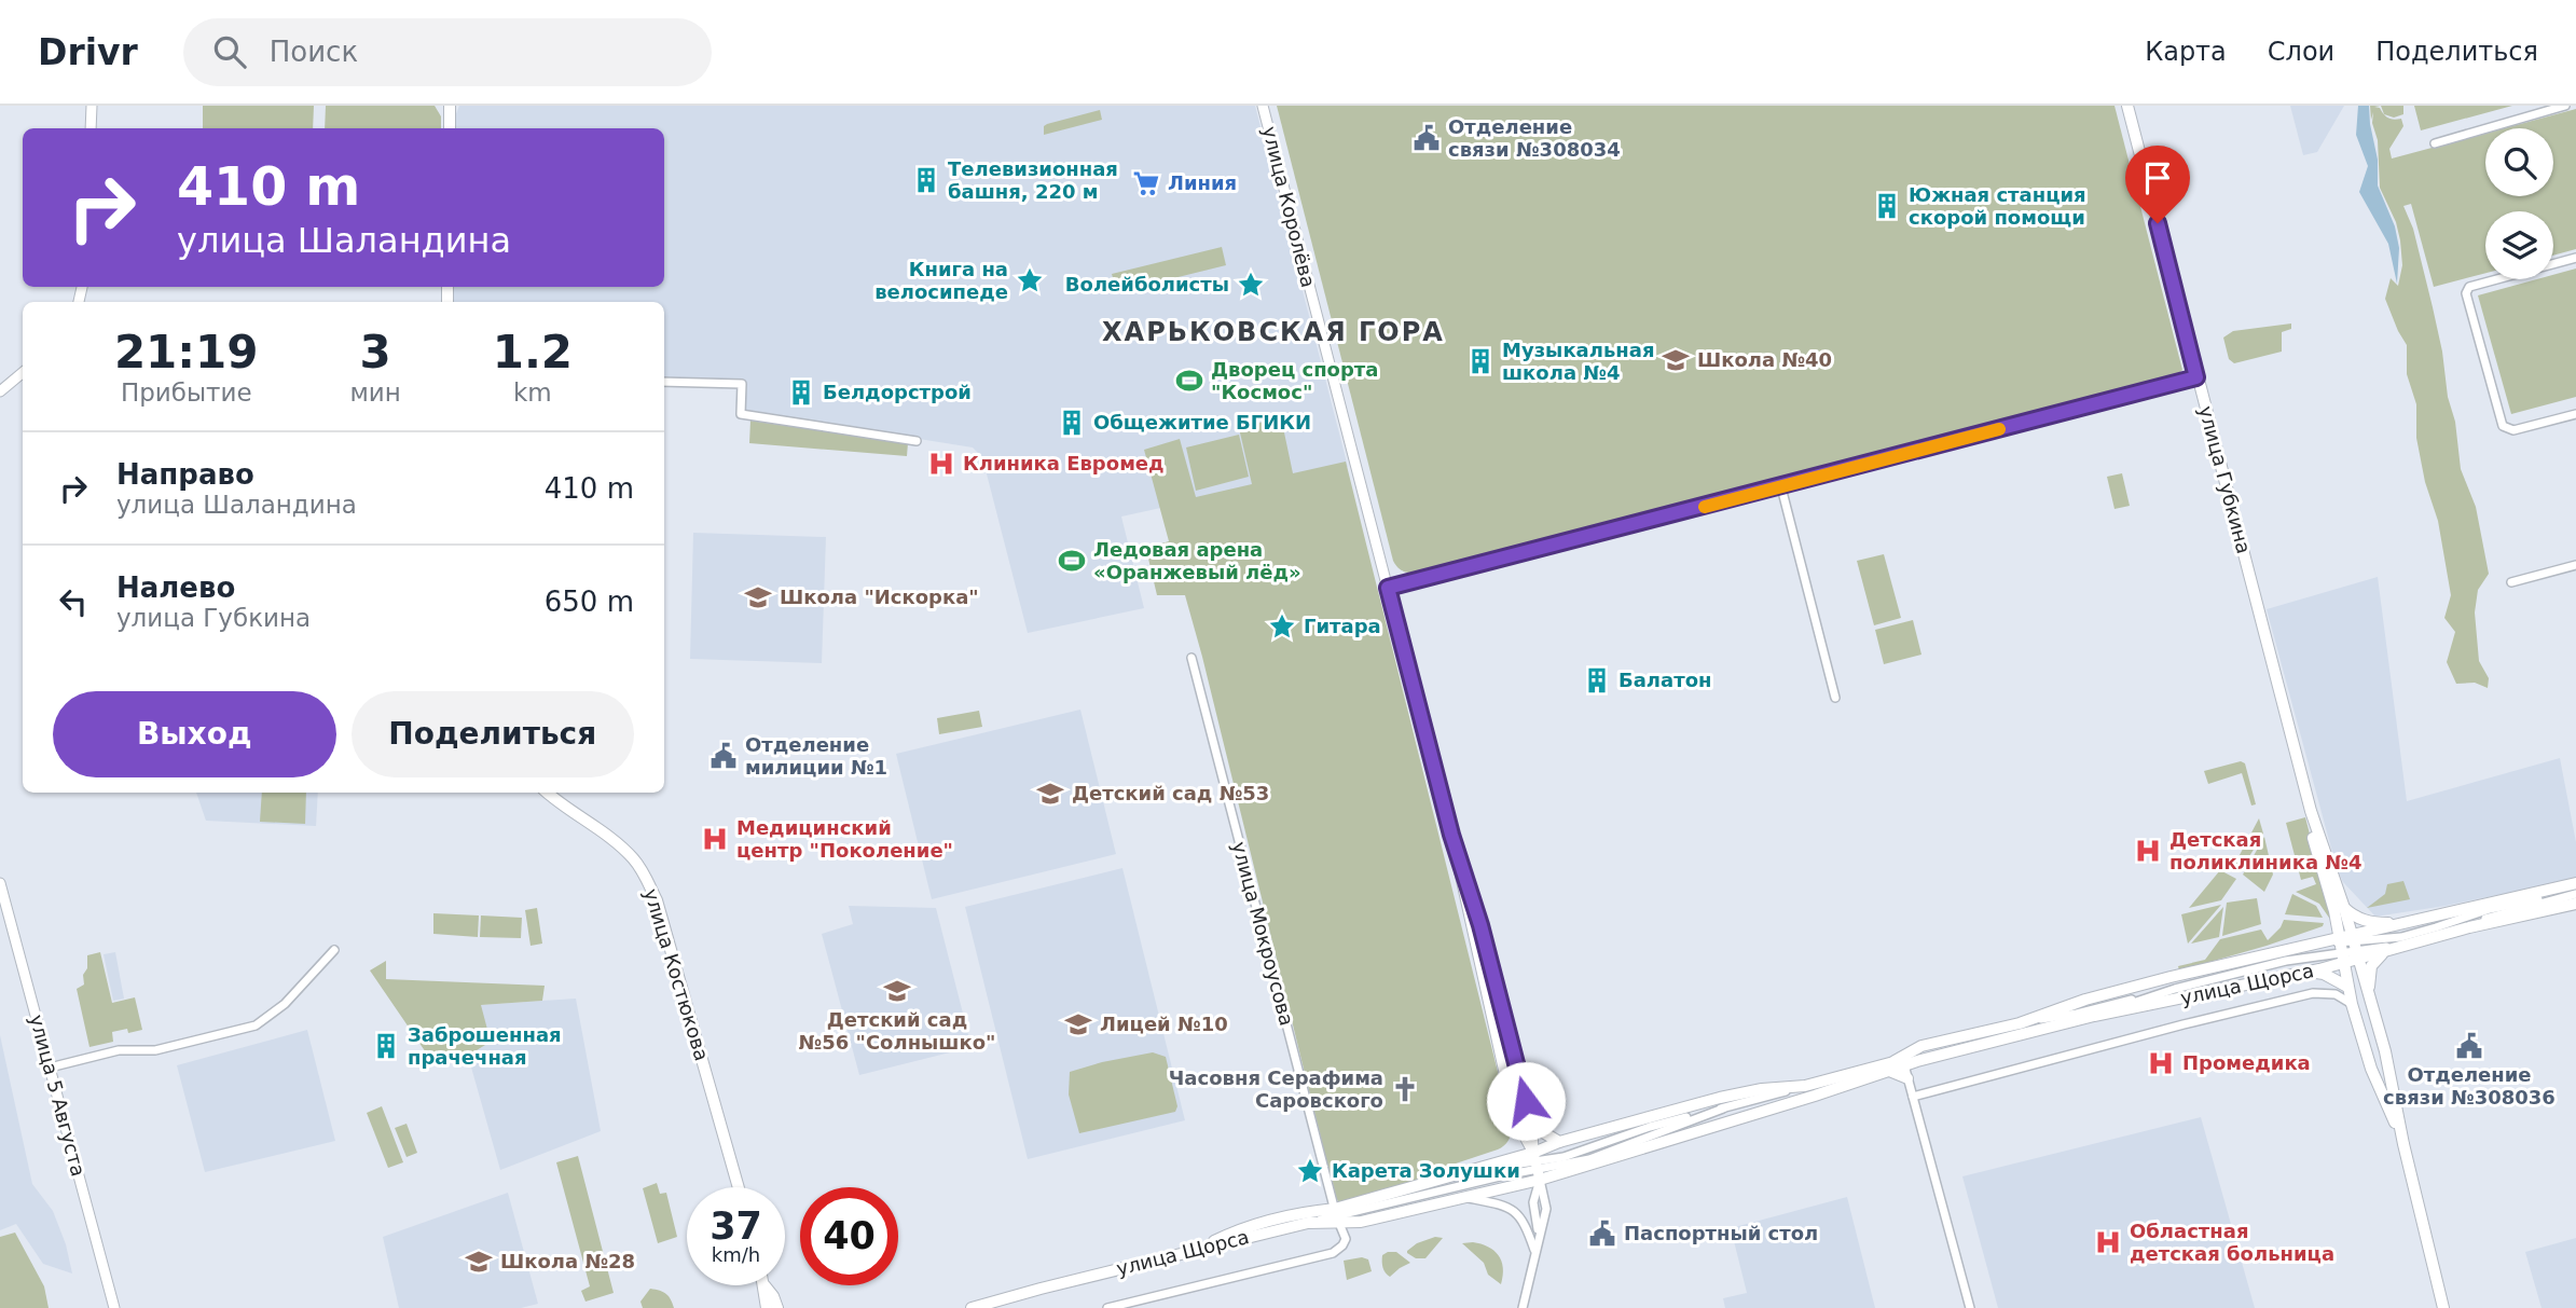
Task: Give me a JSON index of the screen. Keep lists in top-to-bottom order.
{
  "streets": {
    "main road": ["улица Губкина", "улица Костюкова", "улица Щорса"],
    "street": ["улица Королёва", "улица Мокроусова", "улица 5 Августа"]
  },
  "crossings": [
    ["улица Королёва", "улица Щорса"],
    ["улица Губкина", "улица Щорса"],
    ["улица Мокроусова", "улица Щорса"]
  ],
  "districts": ["ХАРЬКОВСКАЯ ГОРА"],
  "places": {
    "public building": [
      "Отделение связи №308034",
      "Отделение милиции №1",
      "Отделение связи №308036",
      "Паспортный стол"
    ],
    "building": [
      "Телевизионная башня, 220 м",
      "Южная станция скорой помощи",
      "Музыкальная школа №4",
      "Белдорстрой",
      "Общежитие БГИКИ",
      "Балатон",
      "Заброшенная прачечная"
    ],
    "supermarket": ["Линия"],
    "place": [
      "Книга на велосипеде",
      "Волейболисты",
      "Гитара",
      "Карета Золушки"
    ],
    "school or university": [
      "Школа №40",
      "Школа \"Искорка\"",
      "Детский сад №53",
      "Детский сад №56 \"Солнышко\"",
      "Лицей №10",
      "Школа №28"
    ],
    "sports": ["Дворец спорта \"Космос\"", "Ледовая арена «Оранжевый лёд»"],
    "hospital": [
      "Клиника Евромед",
      "Медицинский центр \"Поколение\"",
      "Детская поликлиника №4",
      "Промедика",
      "Областная детская больница"
    ],
    "church": ["Часовня Серафима Саровского"]
  },
  "page": {
    "header": "Drivr",
    "search": "Поиск",
    "nav": ["Карта", "Слои", "Поделиться"],
    "turn": ["410 m", "улица Шаландина"],
    "eta": [
      "21:19",
      "Прибытие",
      "3",
      "мин",
      "1.2",
      "km"
    ],
    "list": [
      {
        "name": "Направо",
        "note": "улица Шаландина",
        "value": "410 m"
      },
      {
        "name": "Налево",
        "note": "улица Губкина",
        "value": "650 m"
      }
    ],
    "buttons": ["Выход", "Поделиться"],
    "speed": "37 km/h",
    "limit": "40"
  }
}
